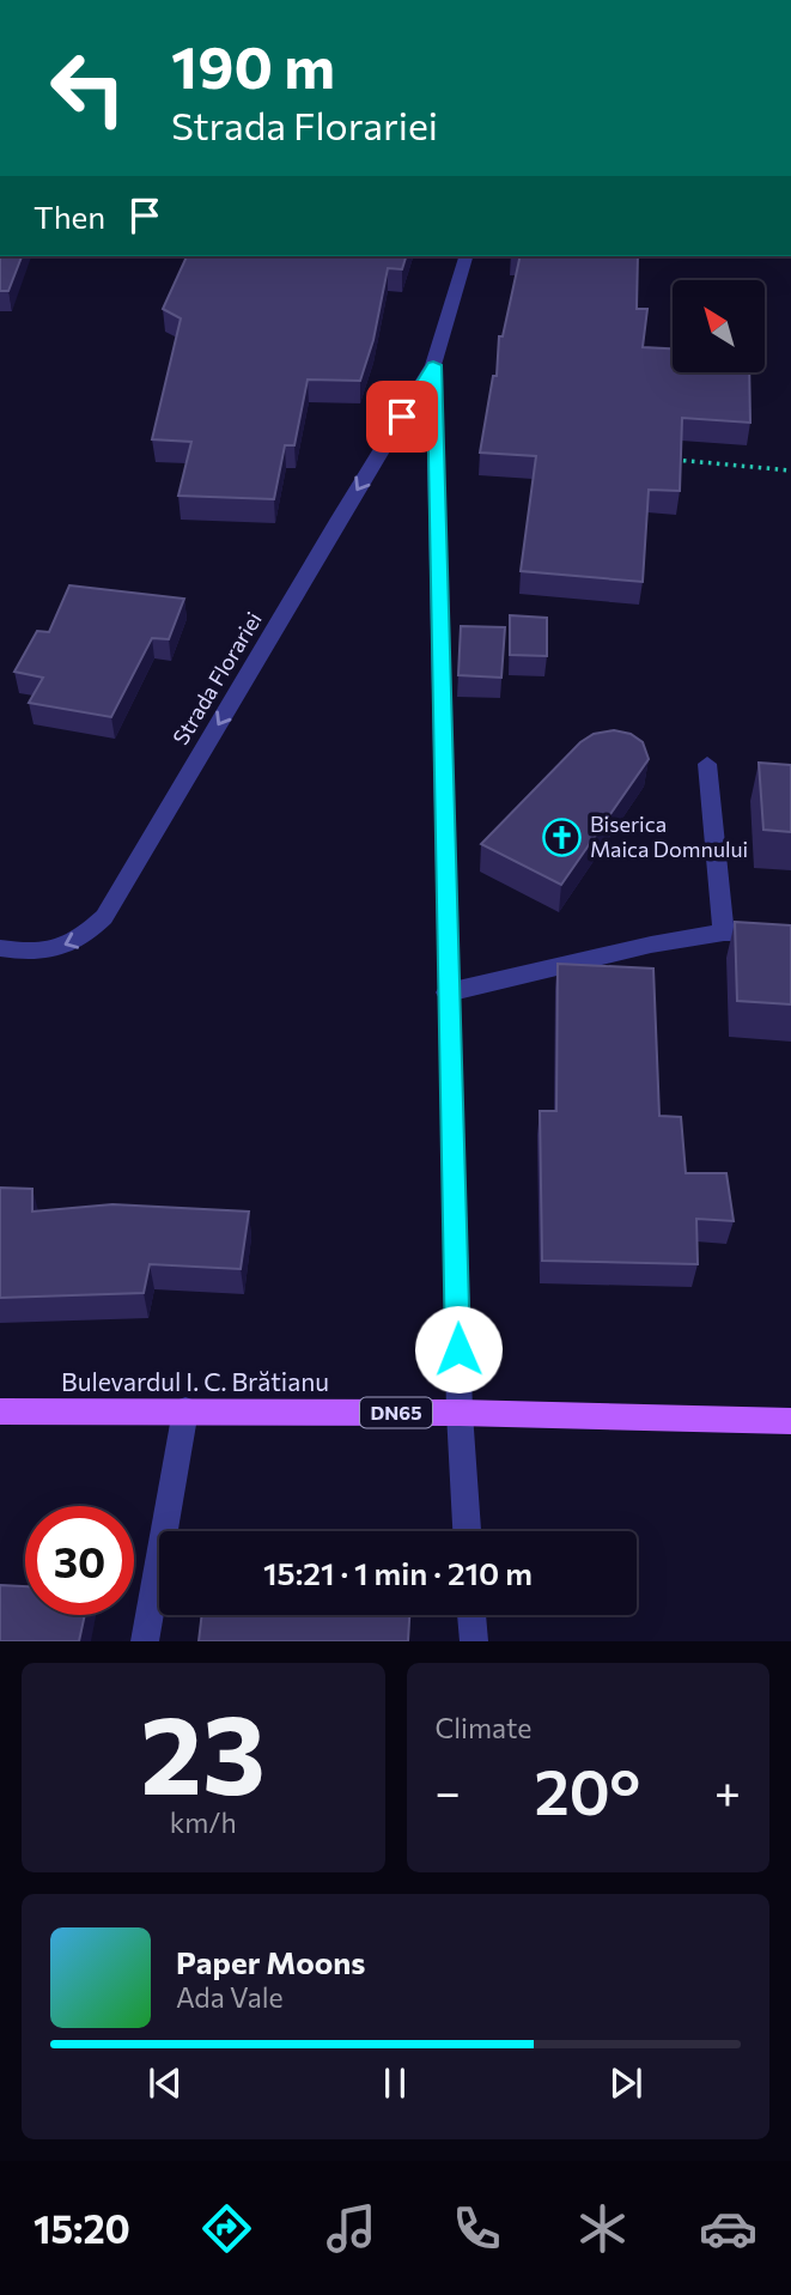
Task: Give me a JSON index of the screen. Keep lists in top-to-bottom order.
{
  "streets": {
    "main road": ["Bulevardul I. C. Brătianu", "DN65"],
    "street": ["Strada Florariei"]
  },
  "one_way": ["Strada Florariei"],
  "places": {
    "church": ["Biserica Maica Domnului"]
  },
  "north": "top left",
  "page": {
    "turn": ["190 m", "Strada Florariei"],
    "then": "Then",
    "limit": "30",
    "trip": "15:21 · 1 min · 210 m",
    "tile": [
      ["23", "km/h"],
      "Climate"
    ],
    "heat": ["−", "20°", "+"],
    "song": ["Paper Moons", "Ada Vale"],
    "tabs": "15:20"
  }
}
